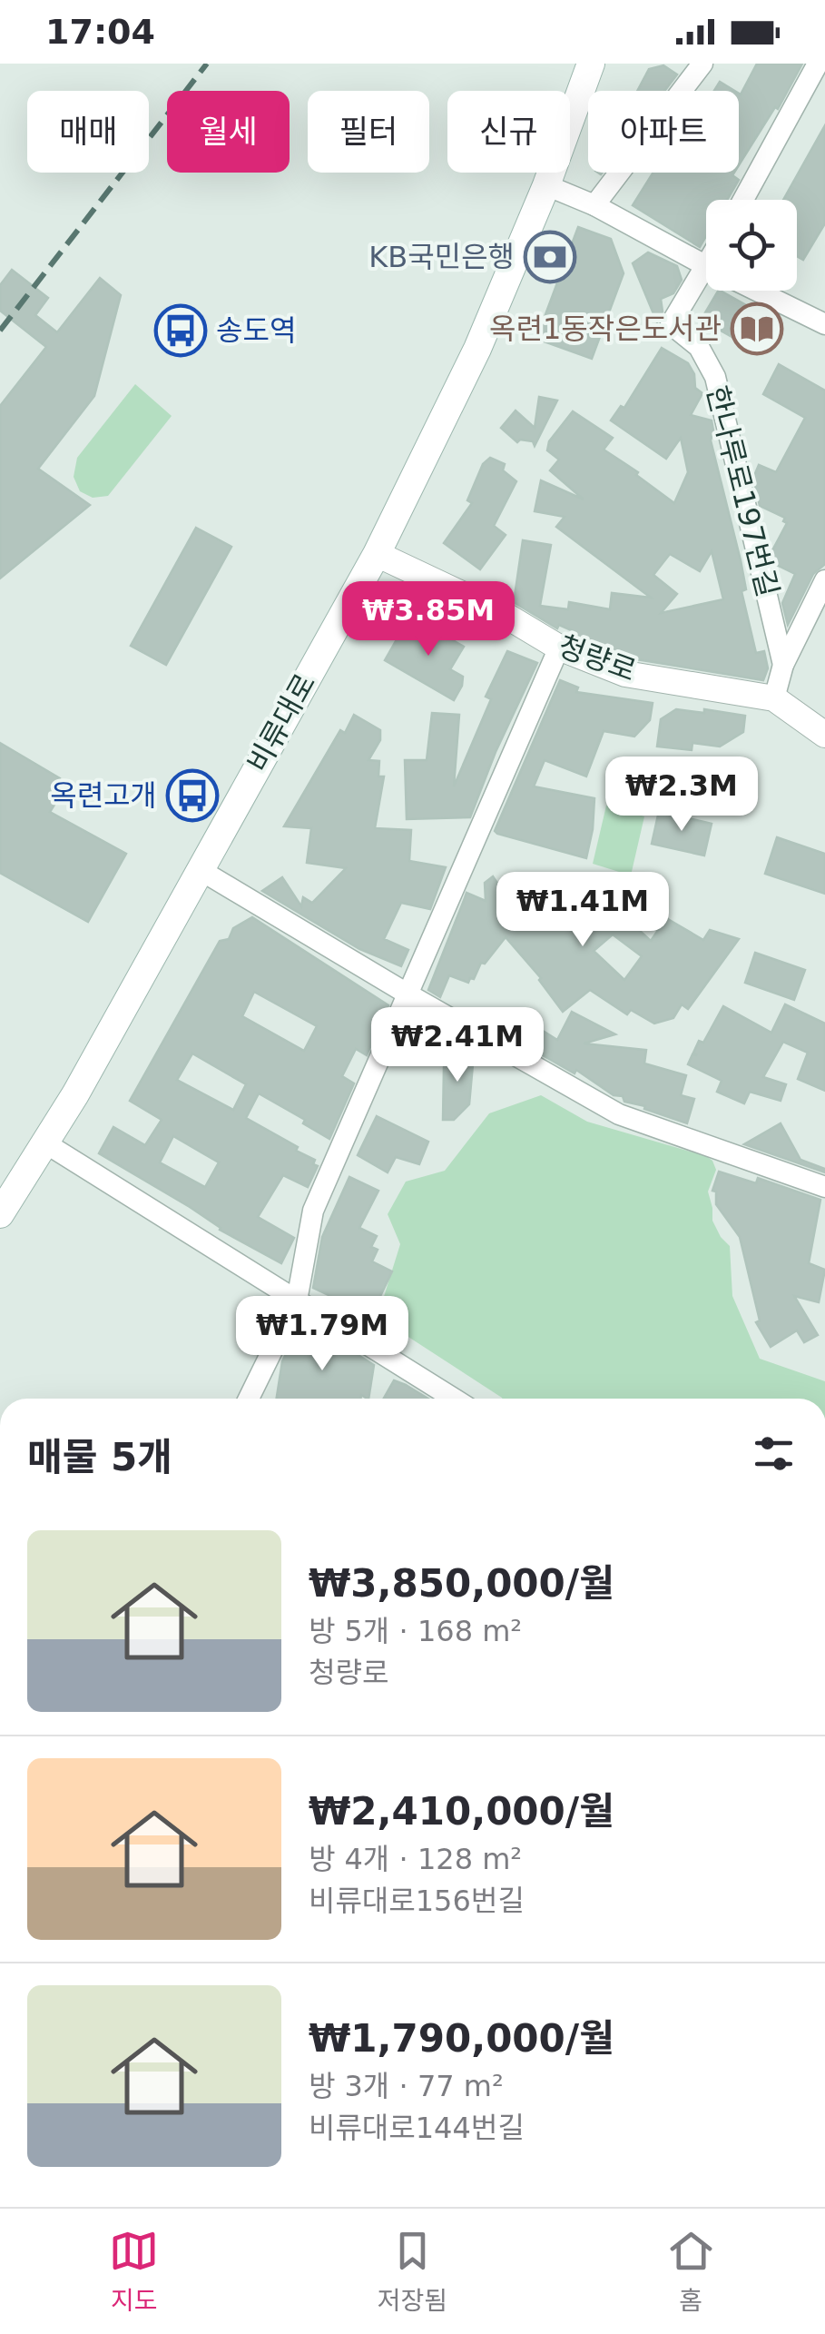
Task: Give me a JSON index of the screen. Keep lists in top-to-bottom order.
{
  "streets": {
    "main road": ["비류대로"],
    "street": ["한나루로197번길", "청량로"]
  },
  "crossings": [
    ["청량로", "비류대로"]
  ],
  "places": {
    "bank": ["KB국민은행"],
    "library": ["옥련1동작은도서관"],
    "bus stop": ["송도역", "옥련고개"]
  },
  "page": {
    "status": "17:04",
    "chip": [
      "매매",
      "월세",
      "필터",
      "신규",
      "아파트"
    ],
    "price": [
      "₩3.85M",
      "₩2.3M",
      "₩1.41M",
      "₩2.41M",
      "₩1.79M"
    ],
    "heading": "매물 5개",
    "list": [
      {
        "name": "₩3,850,000/월",
        "note": "방 5개 · 168 m² · 청량로"
      },
      {
        "name": "₩2,410,000/월",
        "note": "방 4개 · 128 m² · 비류대로156번길"
      },
      {
        "name": "₩1,790,000/월",
        "note": "방 3개 · 77 m² · 비류대로144번길"
      }
    ],
    "tabs": ["지도", "저장됨", "홈"]
  }
}
